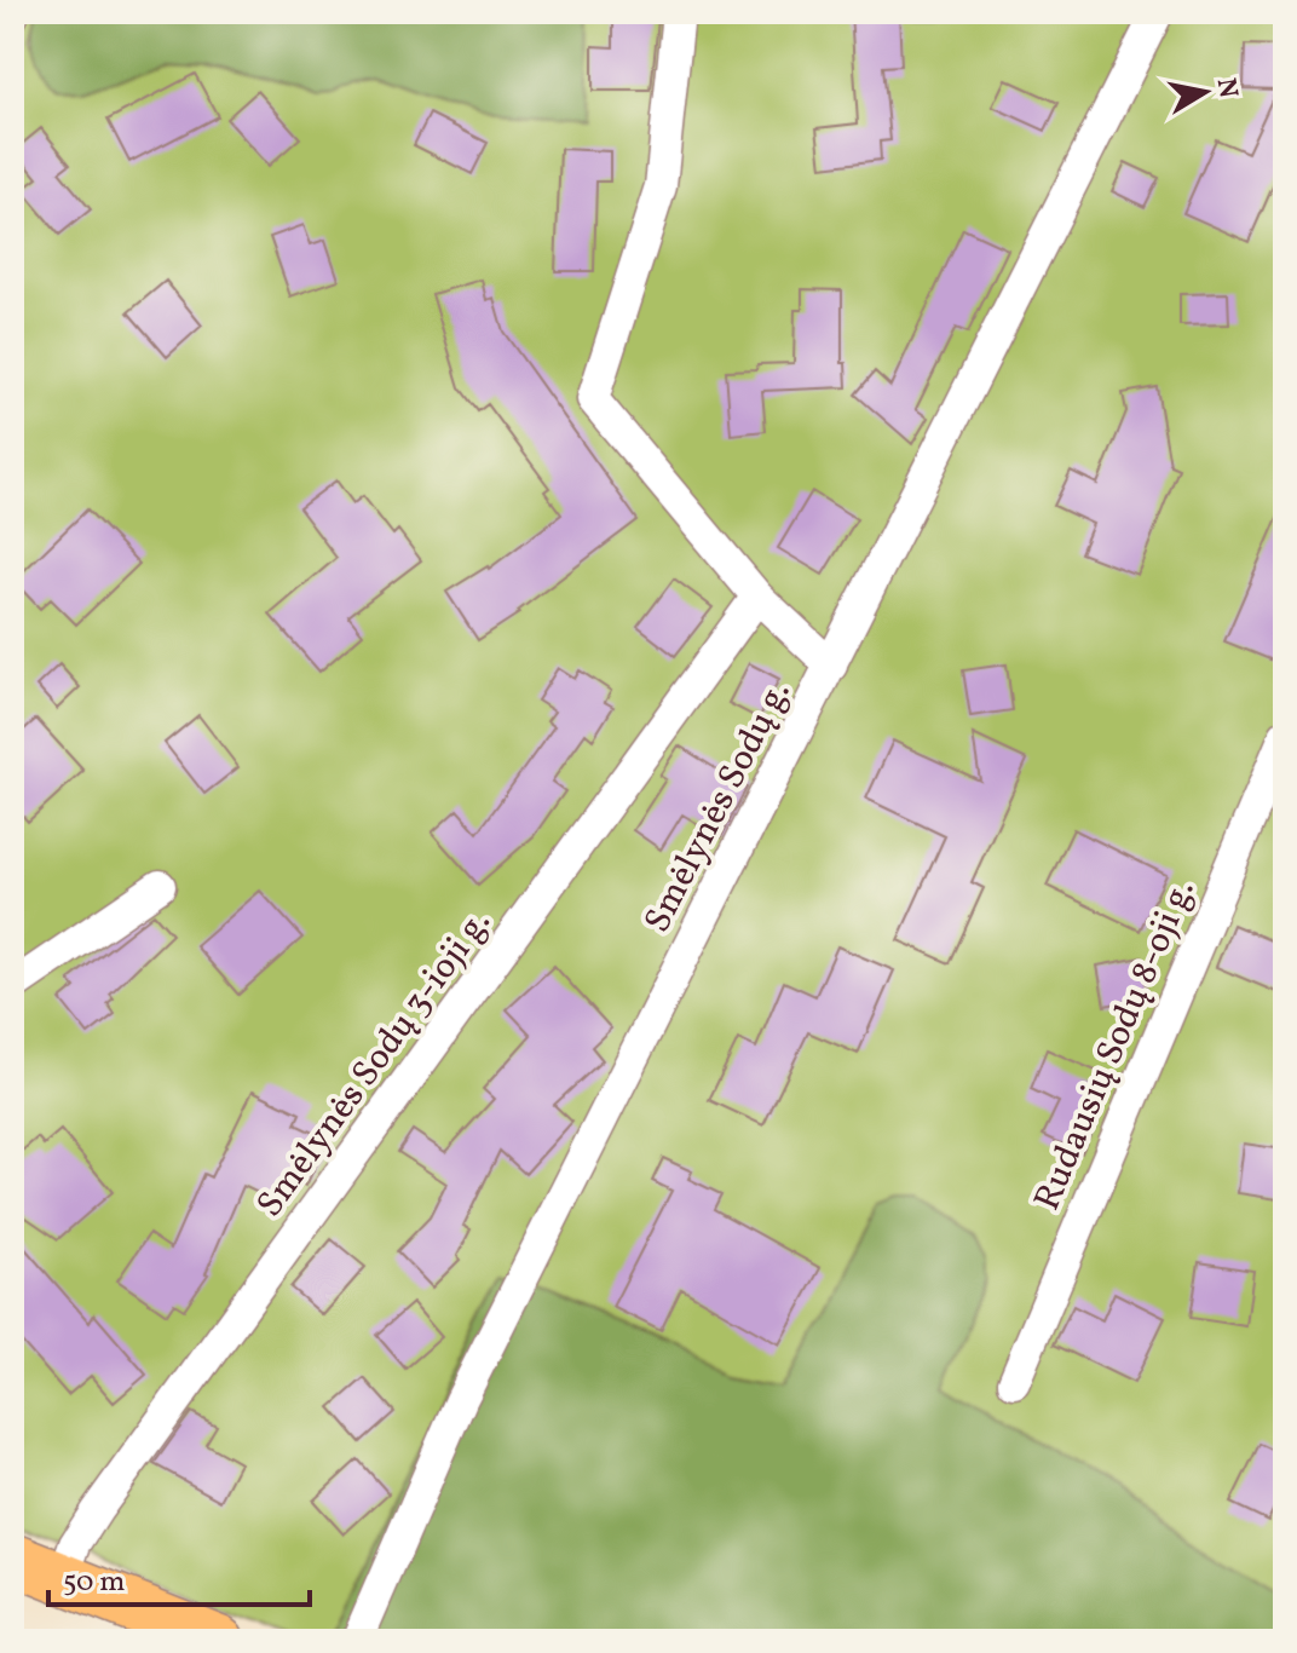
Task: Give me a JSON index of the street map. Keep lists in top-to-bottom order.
{
  "streets": {
    "street": ["Smėlynės Sodų g.", "Rudausių Sodų 8-oji g.", "Smėlynės Sodų 3-ioji g."]
  },
  "scale_bar": "50 m",
  "north": "right"
}
